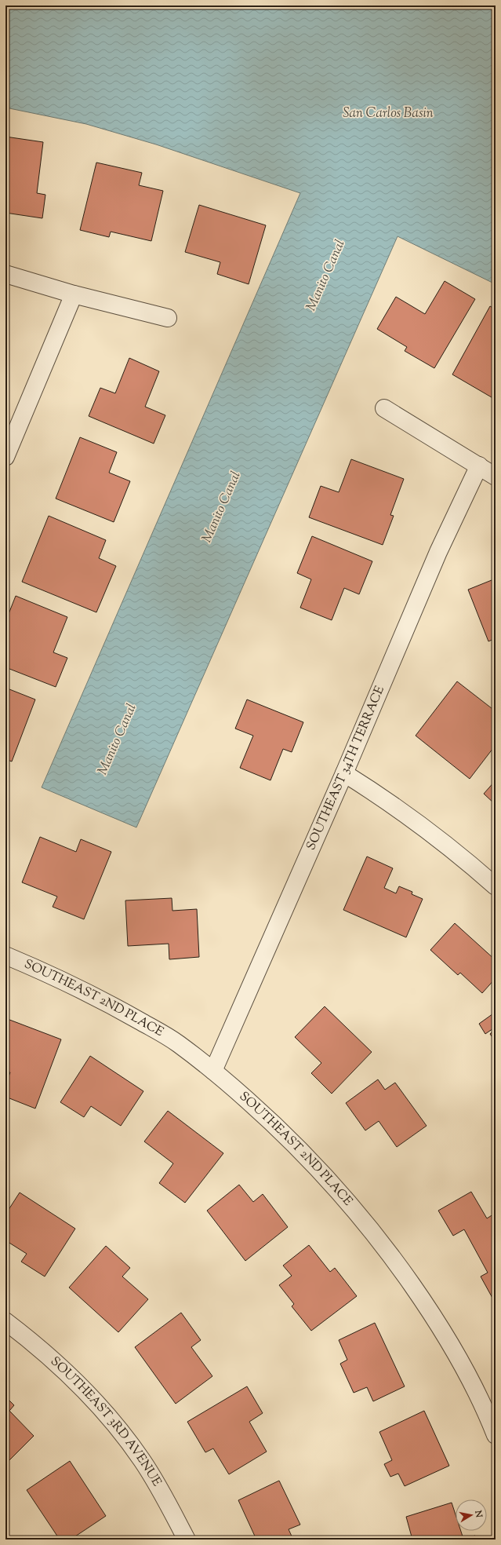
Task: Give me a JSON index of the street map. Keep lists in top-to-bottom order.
{
  "streets": {
    "street": ["SOUTHEAST 34TH TERRACE", "SOUTHEAST 2ND PLACE", "SOUTHEAST 3RD AVENUE"]
  },
  "crossings": [
    ["SOUTHEAST 34TH TERRACE", "SOUTHEAST 2ND PLACE"]
  ],
  "water": ["San Carlos Basin", "Manito Canal"],
  "north": "right"
}
